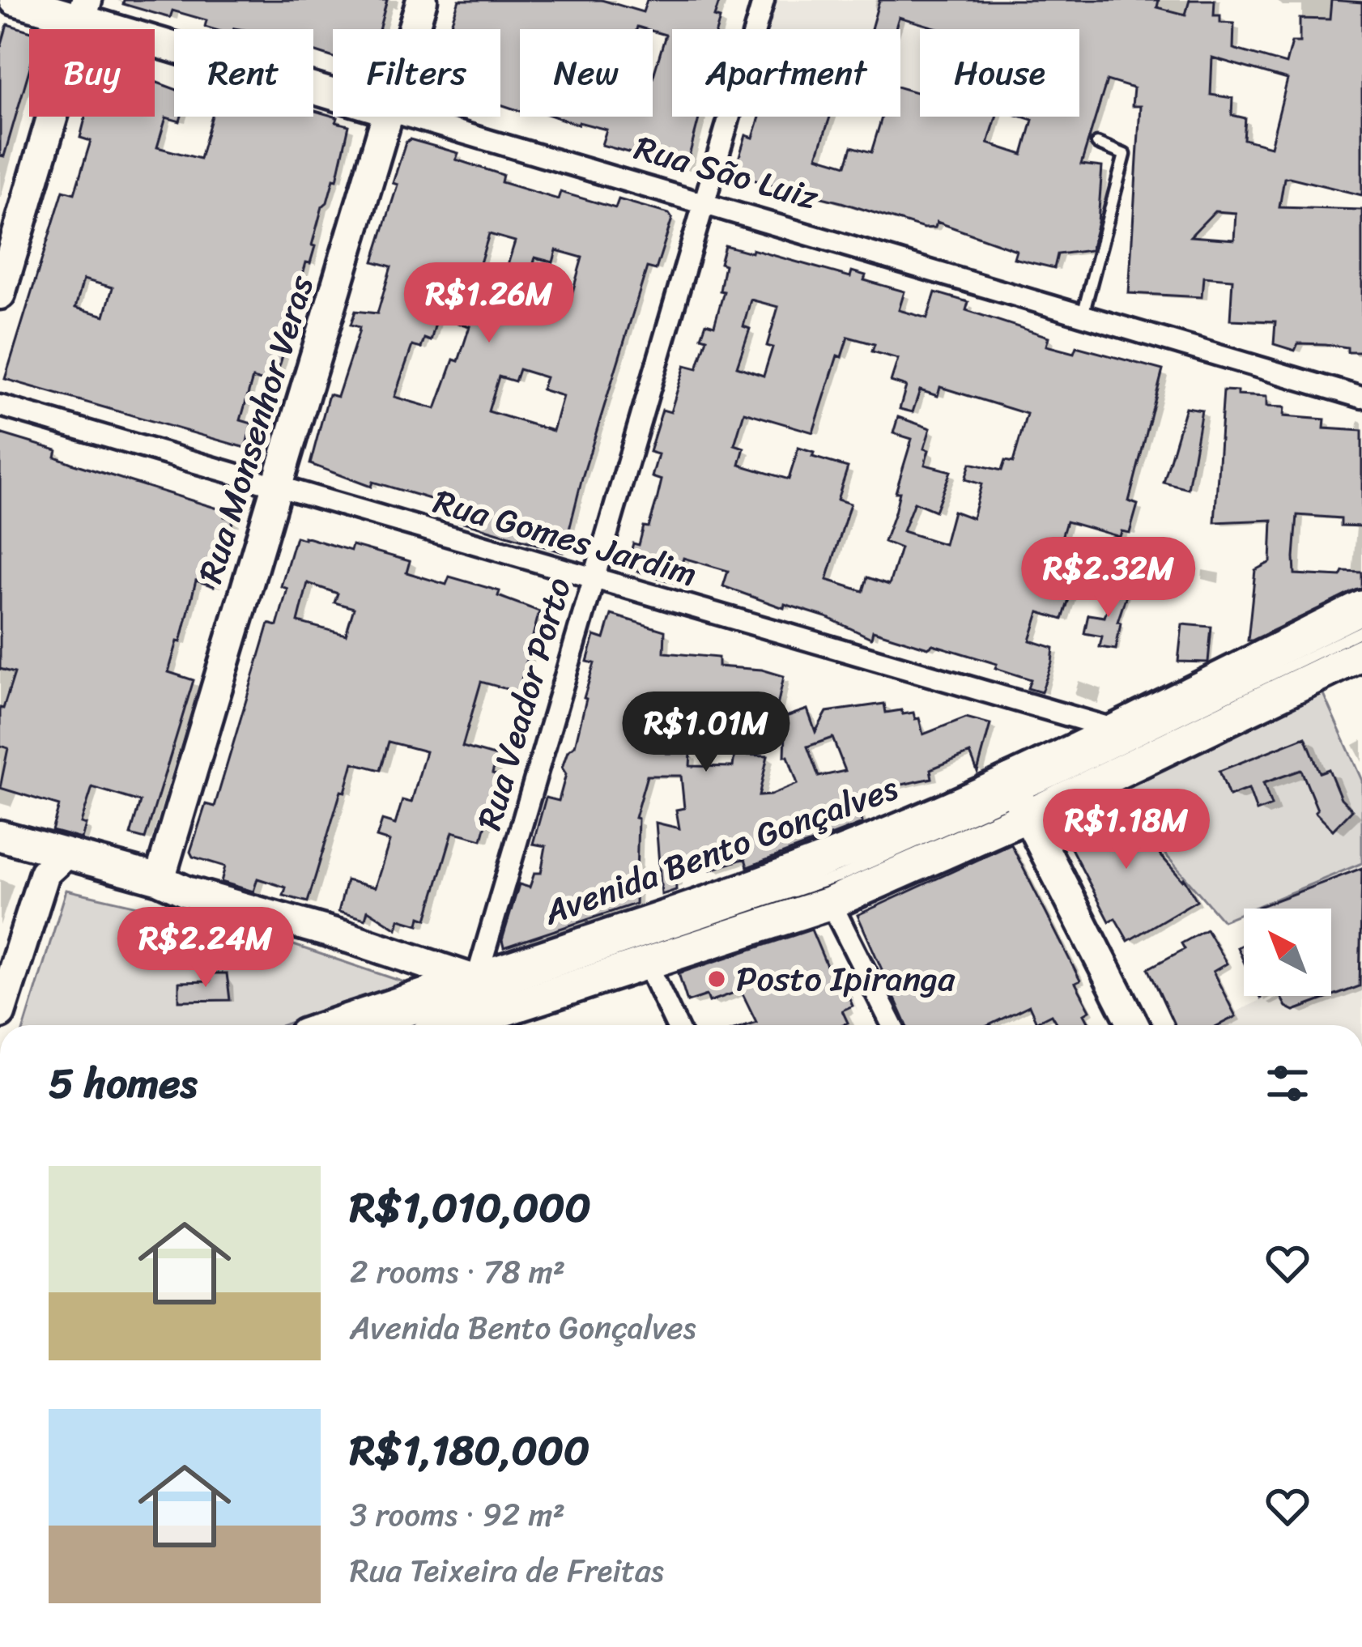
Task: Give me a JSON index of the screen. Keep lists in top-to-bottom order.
{
  "streets": {
    "main road": ["Avenida Bento Gonçalves"],
    "street": [
      "Rua São Luiz",
      "Rua Monsenhor Veras",
      "Rua Gomes Jardim",
      "Rua Veador Porto"
    ]
  },
  "crossings": [
    ["Rua São Luiz", "Rua Veador Porto"],
    ["Rua Monsenhor Veras", "Rua Gomes Jardim"],
    ["Rua Gomes Jardim", "Rua Veador Porto"],
    ["Rua Gomes Jardim", "Avenida Bento Gonçalves"],
    ["Rua Veador Porto", "Avenida Bento Gonçalves"]
  ],
  "places": ["Posto Ipiranga"],
  "north": "top left",
  "page": {
    "chip": [
      "Buy",
      "Rent",
      "Filters",
      "New",
      "Apartment",
      "House"
    ],
    "price": [
      "R$1.26M",
      "R$2.32M",
      "R$1.01M",
      "R$1.18M",
      "R$2.24M"
    ],
    "heading": "5 homes",
    "list": [
      {
        "name": "R$1,010,000",
        "note": "2 rooms · 78 m² · Avenida Bento Gonçalves"
      },
      {
        "name": "R$1,180,000",
        "note": "3 rooms · 92 m² · Rua Teixeira de Freitas"
      }
    ]
  }
}
